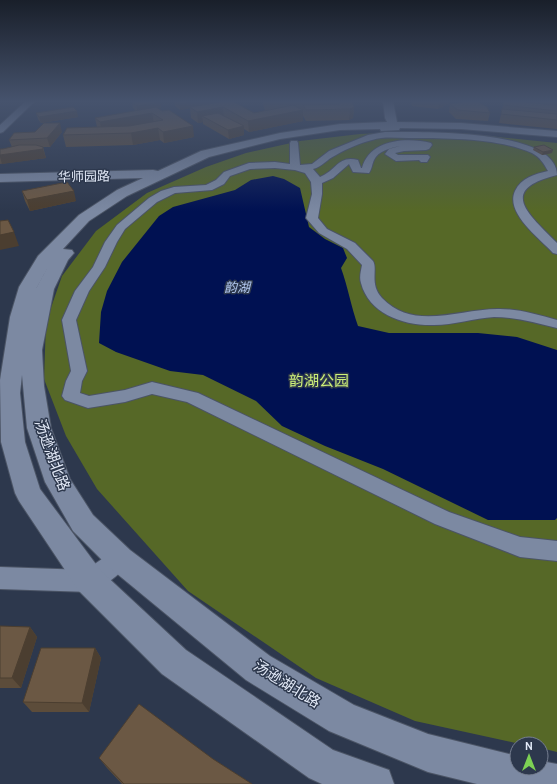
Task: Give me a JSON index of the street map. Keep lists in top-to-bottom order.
{
  "streets": {
    "street": ["华师园路", "汤逊湖北路"]
  },
  "crossings": [
    ["华师园路", "汤逊湖北路"]
  ],
  "water": ["韵湖"],
  "parks": ["韵湖公园"],
  "north": "top"
}
